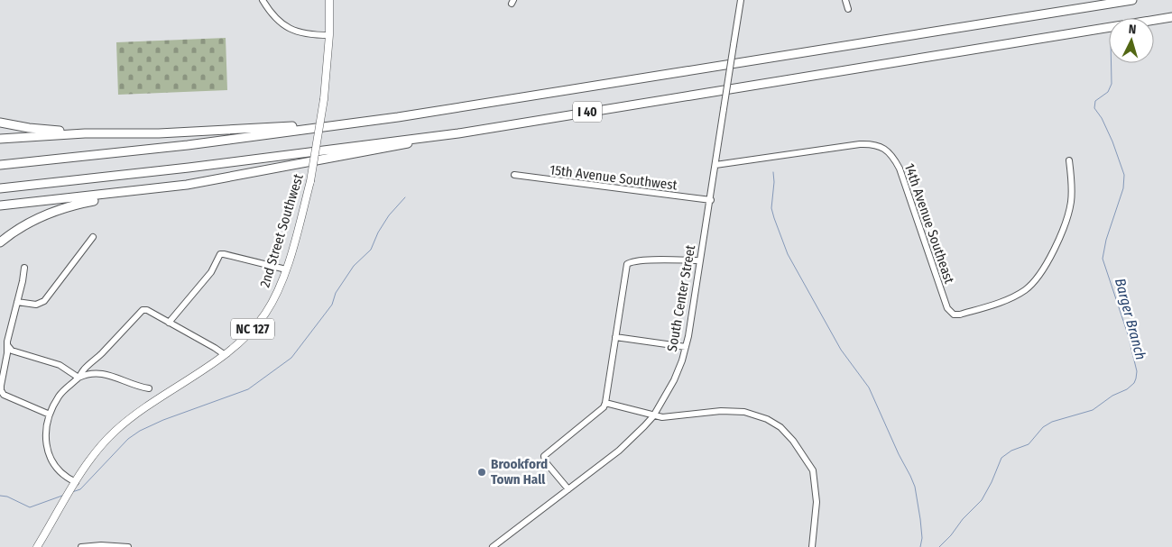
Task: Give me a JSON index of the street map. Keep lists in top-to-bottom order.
{
  "streets": {
    "highway": ["I 40"],
    "main road": ["2nd Street Southwest", "NC 127"],
    "street": ["15th Avenue Southwest", "14th Avenue Southeast", "South Center Street"]
  },
  "crossings": [
    ["15th Avenue Southwest", "South Center Street"],
    ["14th Avenue Southeast", "South Center Street"],
    ["2nd Street Southwest", "NC 127"]
  ],
  "water": ["Barger Branch"],
  "places": ["Brookford Town Hall"],
  "north": "top"
}
